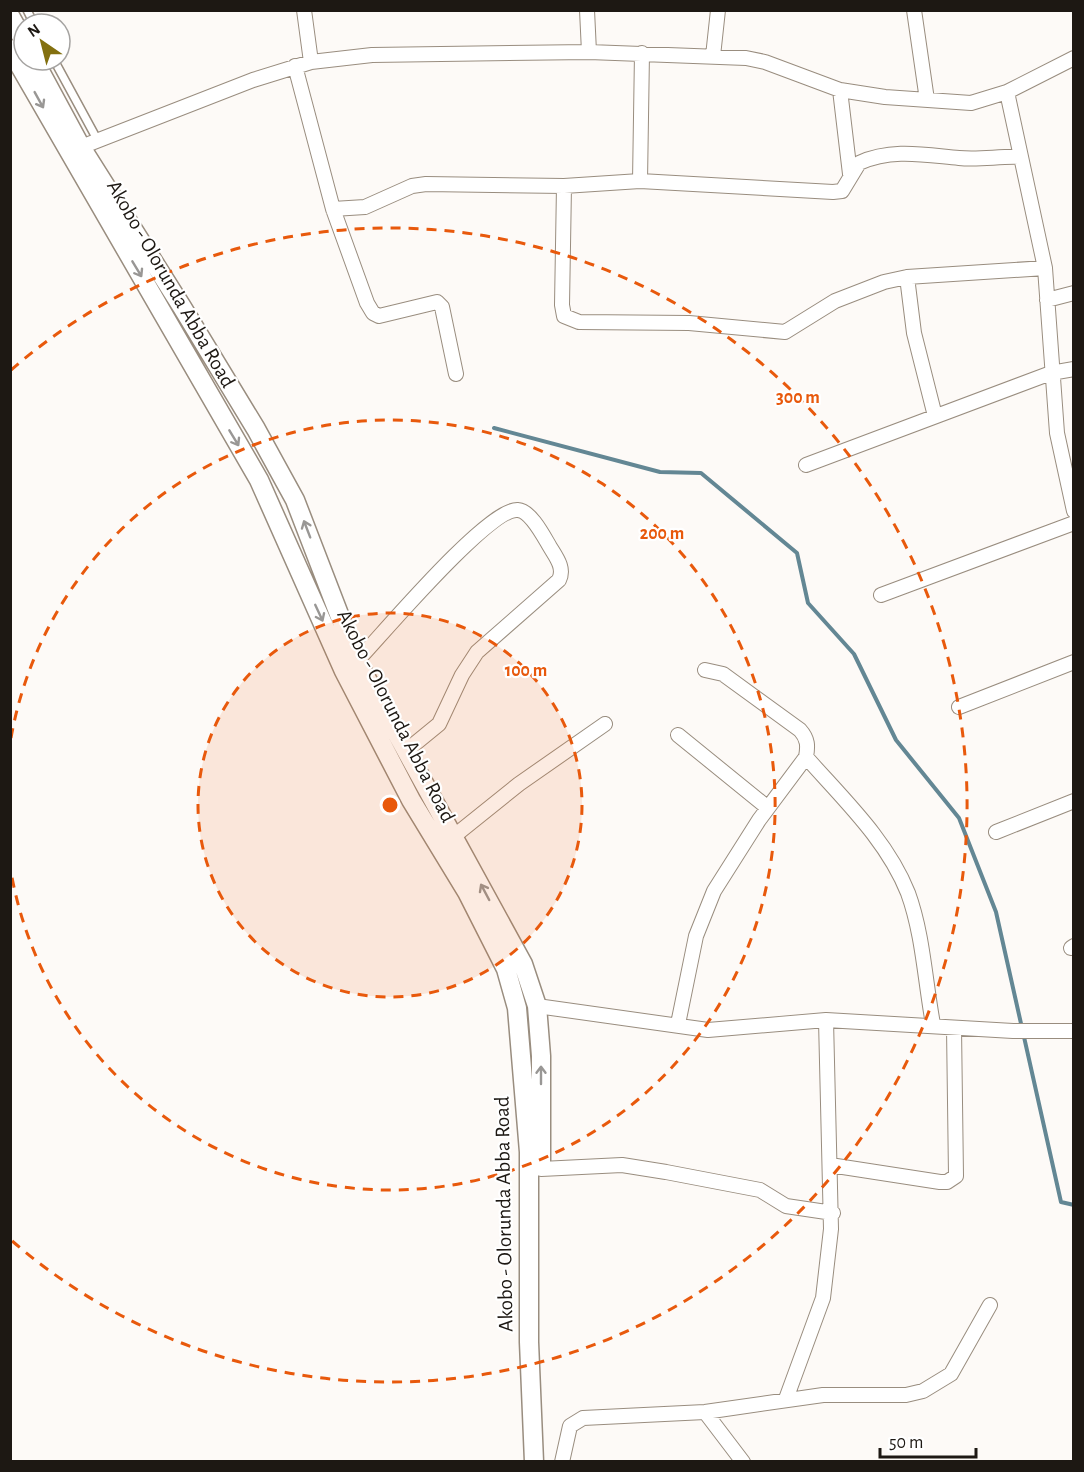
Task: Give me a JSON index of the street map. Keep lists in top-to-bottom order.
{
  "streets": {
    "main road": ["Akobo - Olorunda Abba Road"]
  },
  "scale_bar": "50 m",
  "north": "top left",
  "rings": ["300 m", "200 m", "100 m"]
}
